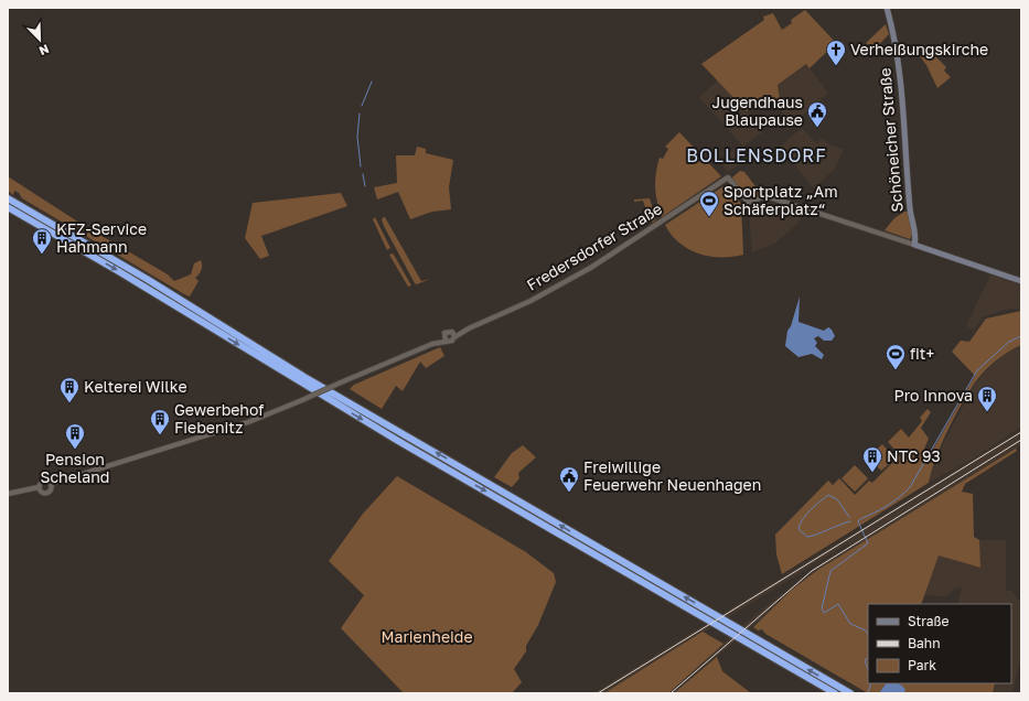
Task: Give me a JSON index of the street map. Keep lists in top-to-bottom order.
{
  "streets": {
    "main road": ["Schöneicher Straße"],
    "street": ["Fredersdorfer Straße"]
  },
  "crossings": [
    ["Schöneicher Straße", "Fredersdorfer Straße"]
  ],
  "districts": ["BOLLENSDORF"],
  "parks": ["Marienheide"],
  "places": {
    "church": ["Verheißungskirche"],
    "public building": ["Jugendhaus Blaupause", "Freiwillige Feuerwehr Neuenhagen"],
    "sports": ["Sportplatz „Am Schäferplatz“", "fit+"],
    "building": [
      "KFZ-Service Hahmann",
      "Kelterei Wilke",
      "Pro Innova",
      "Gewerbehof Fiebenitz",
      "Pension Scheland",
      "NTC 93"
    ]
  },
  "legend": ["Straße", "Bahn", "Park"],
  "north": "bottom right"
}
